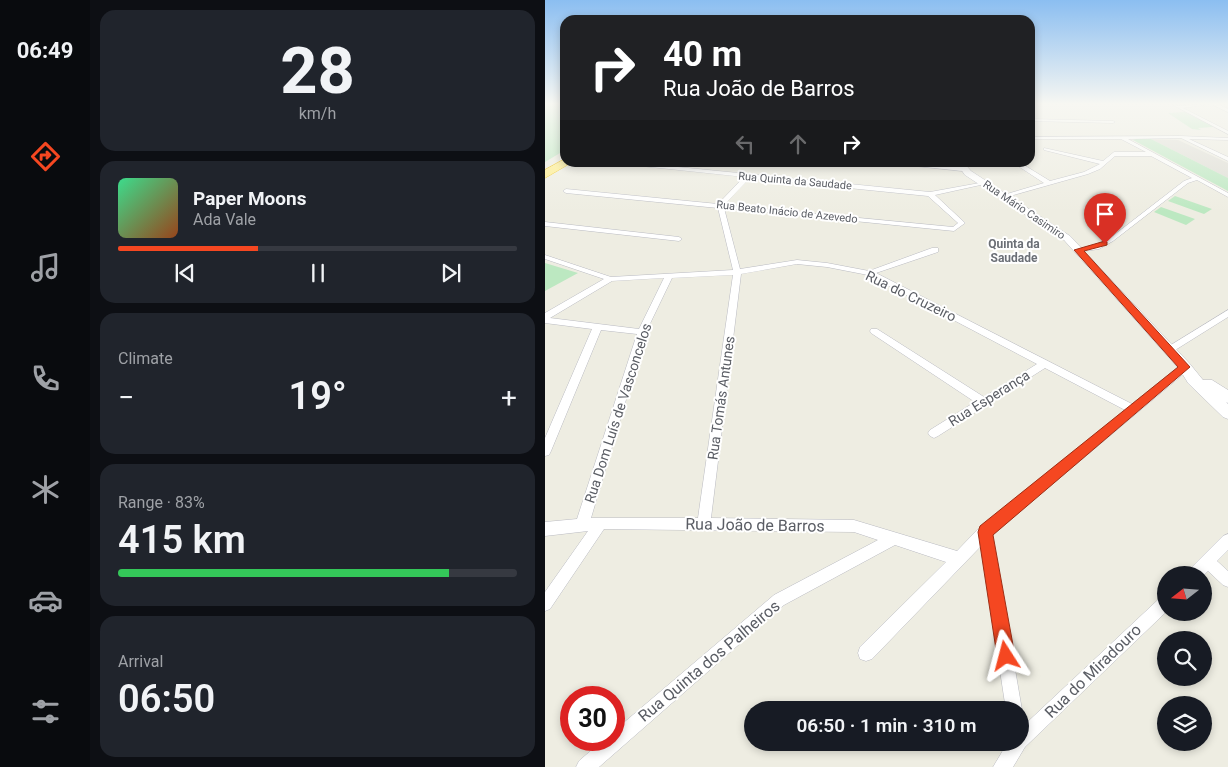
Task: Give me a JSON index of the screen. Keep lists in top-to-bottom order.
{
  "streets": {
    "street": [
      "Rua Quinta da Saudade",
      "Rua Mário Casimiro",
      "Rua Beato Inácio de Azevedo",
      "Rua do Cruzeiro",
      "Rua Tomás Antunes",
      "Rua Esperança",
      "Rua Dom Luís de Vasconcelos",
      "Rua João de Barros",
      "Rua Quinta dos Palheiros",
      "Rua do Miradouro"
    ]
  },
  "crossings": [
    ["Rua Quinta da Saudade", "Rua Mário Casimiro"],
    ["Rua Quinta da Saudade", "Rua Beato Inácio de Azevedo"],
    ["Rua do Cruzeiro", "Rua Tomás Antunes"],
    ["Rua do Cruzeiro", "Rua Esperança"],
    ["Rua do Cruzeiro", "Rua Dom Luís de Vasconcelos"],
    ["Rua Tomás Antunes", "Rua João de Barros"],
    ["Rua Dom Luís de Vasconcelos", "Rua João de Barros"],
    ["Rua João de Barros", "Rua Quinta dos Palheiros"]
  ],
  "districts": ["Quinta da Saudade"],
  "north": "left",
  "page": {
    "tabs": "06:49",
    "tile": [
      ["28", "km/h"],
      "Climate",
      ["Range · 83%", "415 km"],
      ["Arrival", "06:50"]
    ],
    "turn": ["40 m", "Rua João de Barros"],
    "song": ["Paper Moons", "Ada Vale"],
    "heat": ["−", "19°", "+"],
    "limit": "30",
    "trip": "06:50 · 1 min · 310 m"
  }
}
